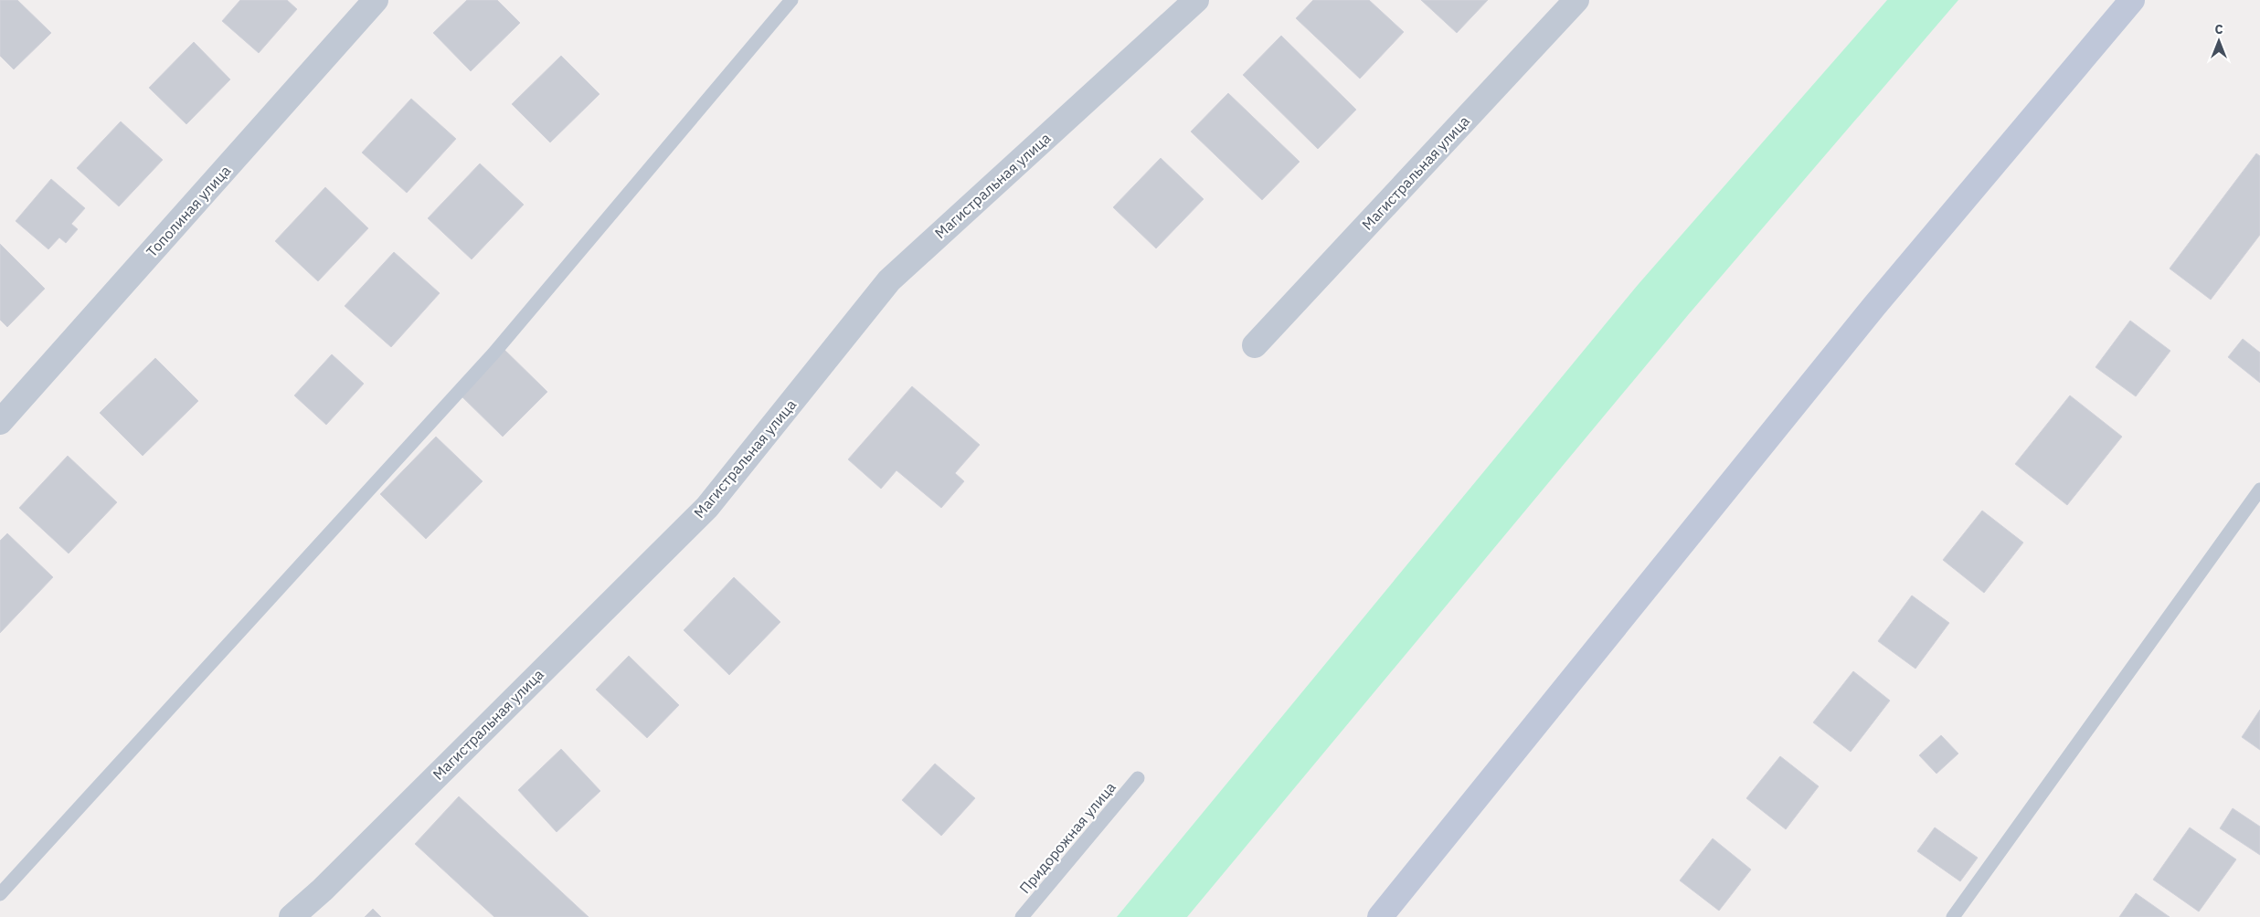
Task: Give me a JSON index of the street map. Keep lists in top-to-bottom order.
{
  "streets": {
    "street": ["Магистральная улица", "Тополиная улица"],
    "lane": ["Придорожная улица"]
  },
  "north": "top"
}
